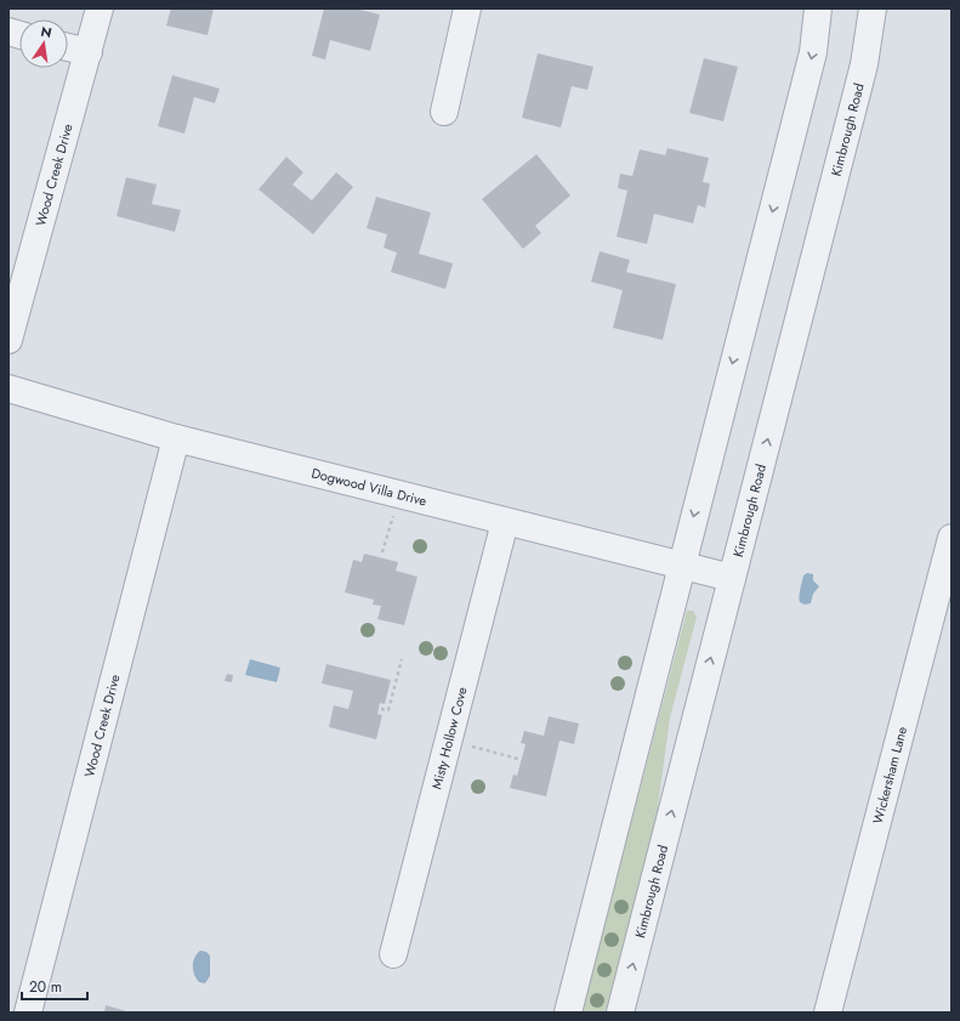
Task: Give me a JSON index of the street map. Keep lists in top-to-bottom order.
{
  "streets": {
    "street": [
      "Kimbrough Road",
      "Wood Creek Drive",
      "Dogwood Villa Drive",
      "Misty Hollow Cove",
      "Wickersham Lane"
    ]
  },
  "crossings": [
    ["Kimbrough Road", "Dogwood Villa Drive"],
    ["Wood Creek Drive", "Dogwood Villa Drive"],
    ["Dogwood Villa Drive", "Misty Hollow Cove"]
  ],
  "scale_bar": "20 m",
  "north": "top"
}
